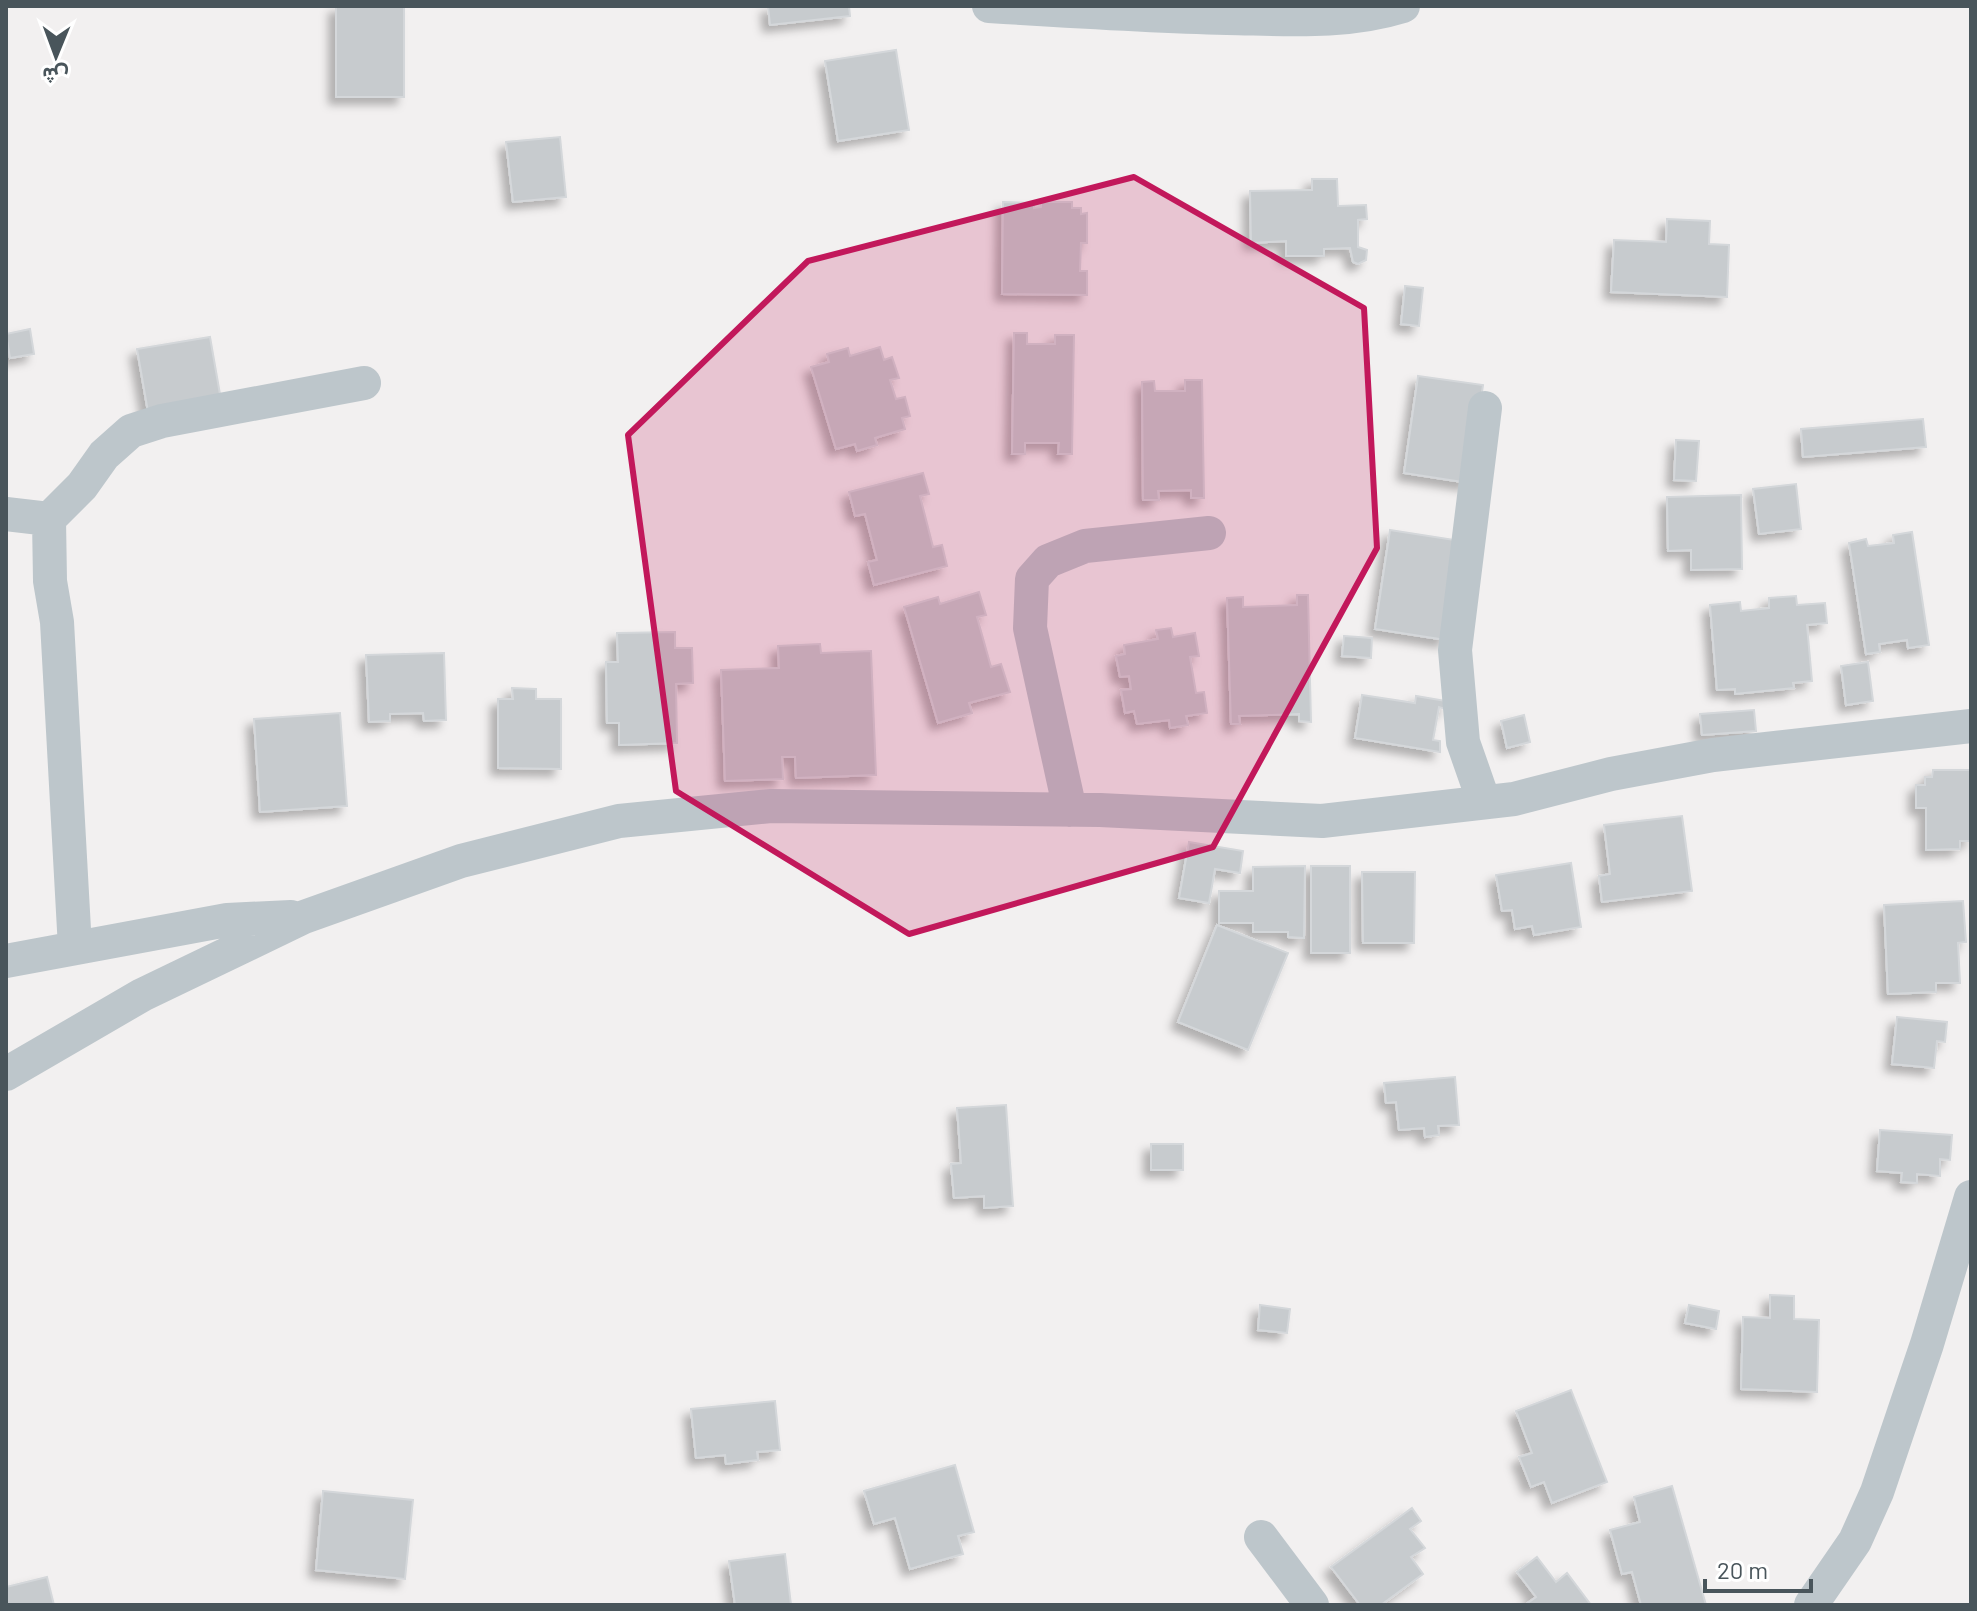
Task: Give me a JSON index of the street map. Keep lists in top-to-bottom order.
{
  "scale_bar": "20 m",
  "north": "bottom"
}
